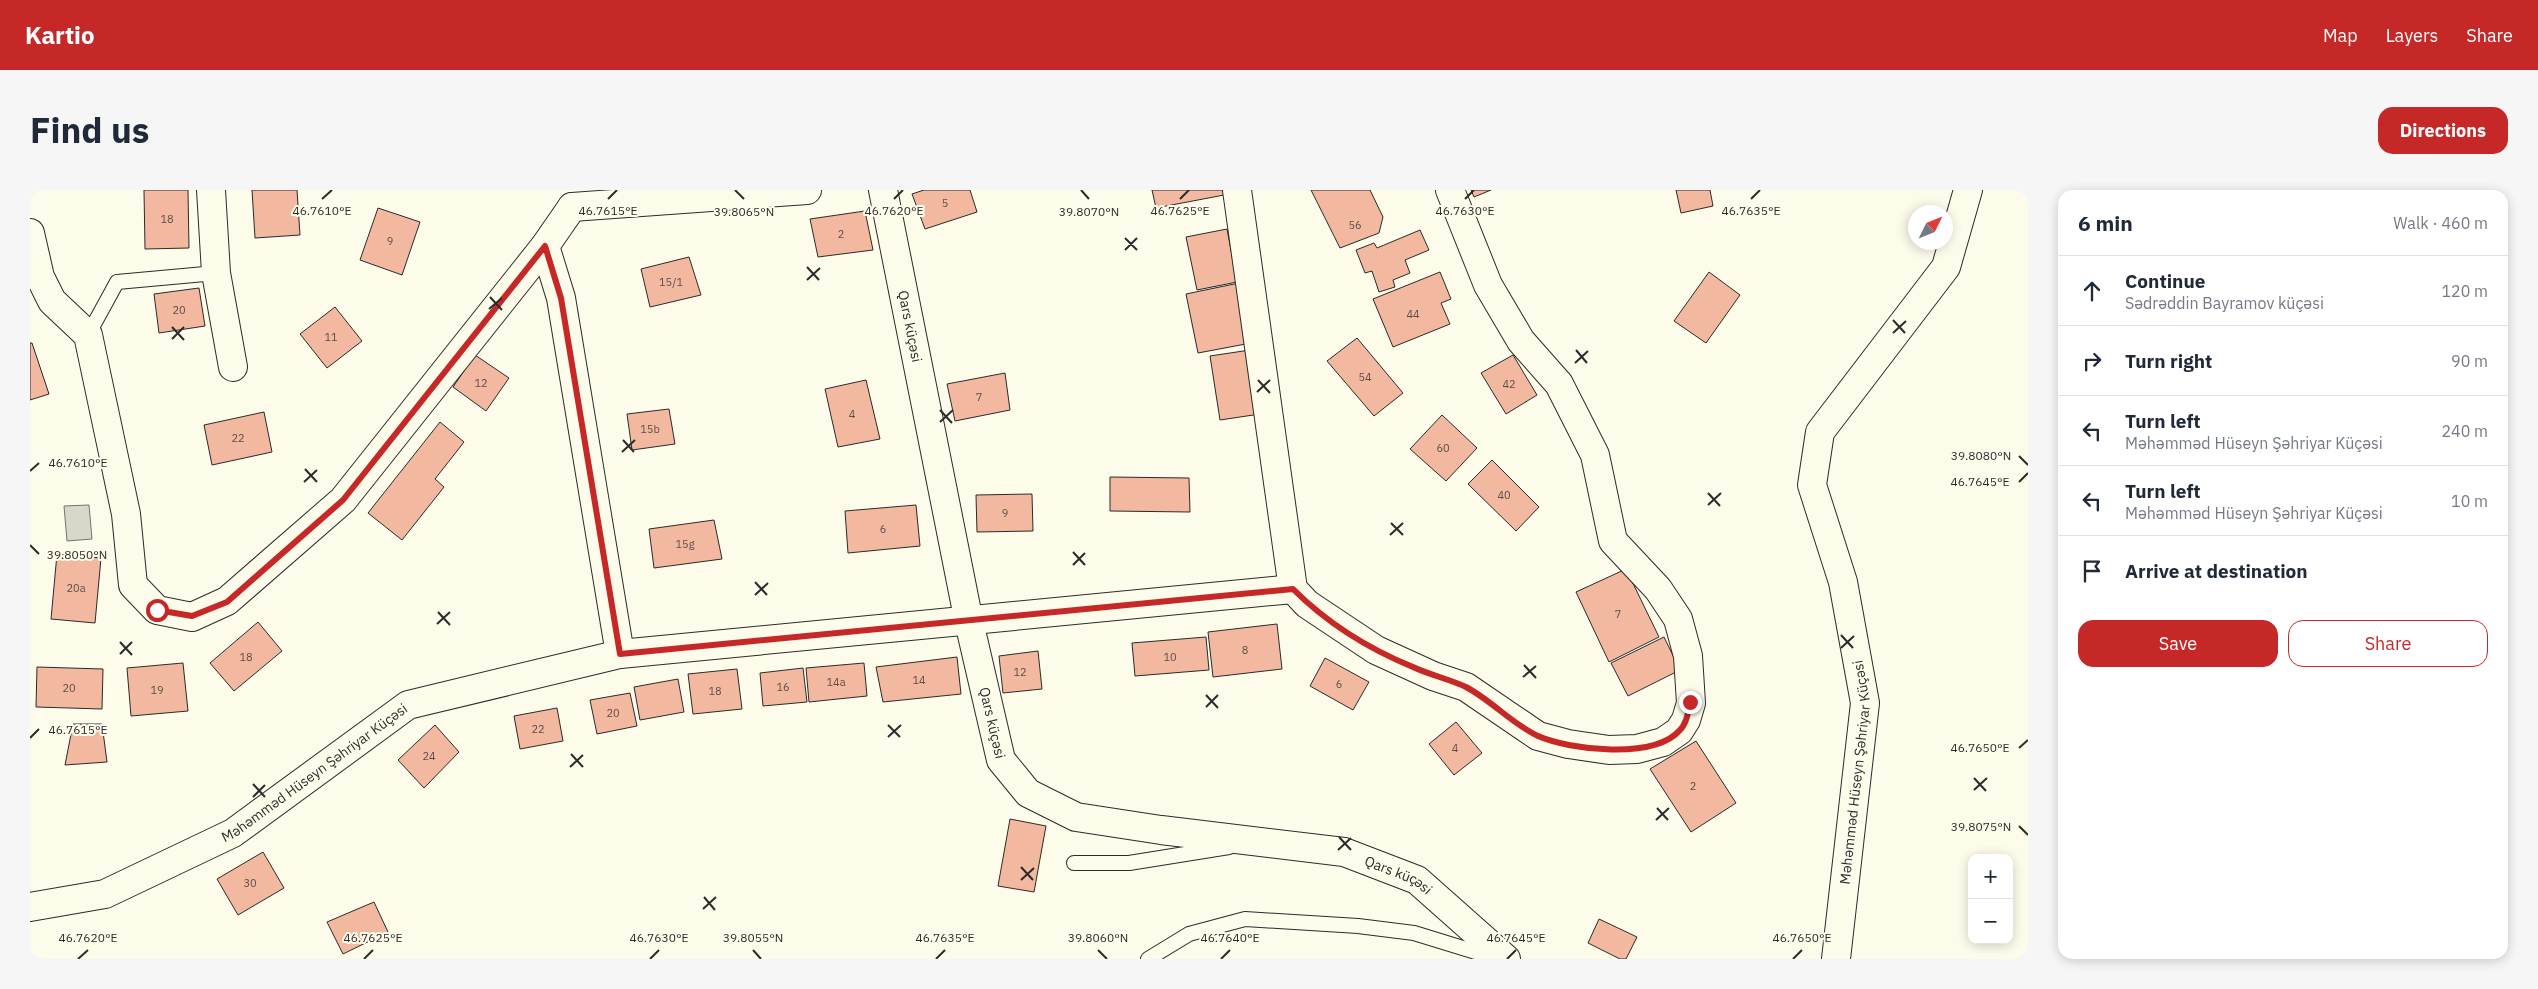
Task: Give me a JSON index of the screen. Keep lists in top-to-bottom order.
{
  "streets": {
    "street": ["Qars küçəsi", "Məhəmməd Hüseyn Şəhriyar Küçəsi"]
  },
  "crossings": [
    ["Qars küçəsi", "Məhəmməd Hüseyn Şəhriyar Küçəsi"]
  ],
  "house_numbers": [
    "5",
    "18",
    "56",
    "2",
    "9",
    "15/1",
    "20",
    "44",
    "11",
    "54",
    "12",
    "42",
    "7",
    "4",
    "15b",
    "22",
    "60",
    "40",
    "9",
    "6",
    "15g",
    "20а",
    "7",
    "8",
    "18",
    "10",
    "12",
    "14",
    "14а",
    "6",
    "16",
    "20",
    "19",
    "18",
    "20",
    "22",
    "4",
    "24",
    "2",
    "30"
  ],
  "north": "top right",
  "page": {
    "header": "Kartio",
    "nav": ["Map", "Layers", "Share"],
    "title": "Find us",
    "buttons": [
      "Directions",
      ["Save", "Share"]
    ],
    "heading": ["6 min", "Walk · 460 m"],
    "list": [
      ["Continue", "Sədrəddin Bayramov küçəsi", "120 m"],
      ["Turn right", "90 m"],
      ["Turn left", "Məhəmməd Hüseyn Şəhriyar Küçəsi", "240 m"],
      ["Turn left", "Məhəmməd Hüseyn Şəhriyar Küçəsi", "10 m"],
      "Arrive at destination"
    ],
    "map_buttons": ["+", "−"]
  },
  "coordinates": [
    "46.7610°E",
    "46.7615°E",
    "46.7620°E",
    "46.7625°E",
    "46.7630°E",
    "46.7635°E",
    "39.8065°N",
    "39.8070°N",
    "39.8080°N",
    "46.7645°E",
    "39.8050°N",
    "46.7650°E",
    "39.8075°N",
    "39.8055°N",
    "39.8060°N",
    "46.7640°E"
  ]
}
